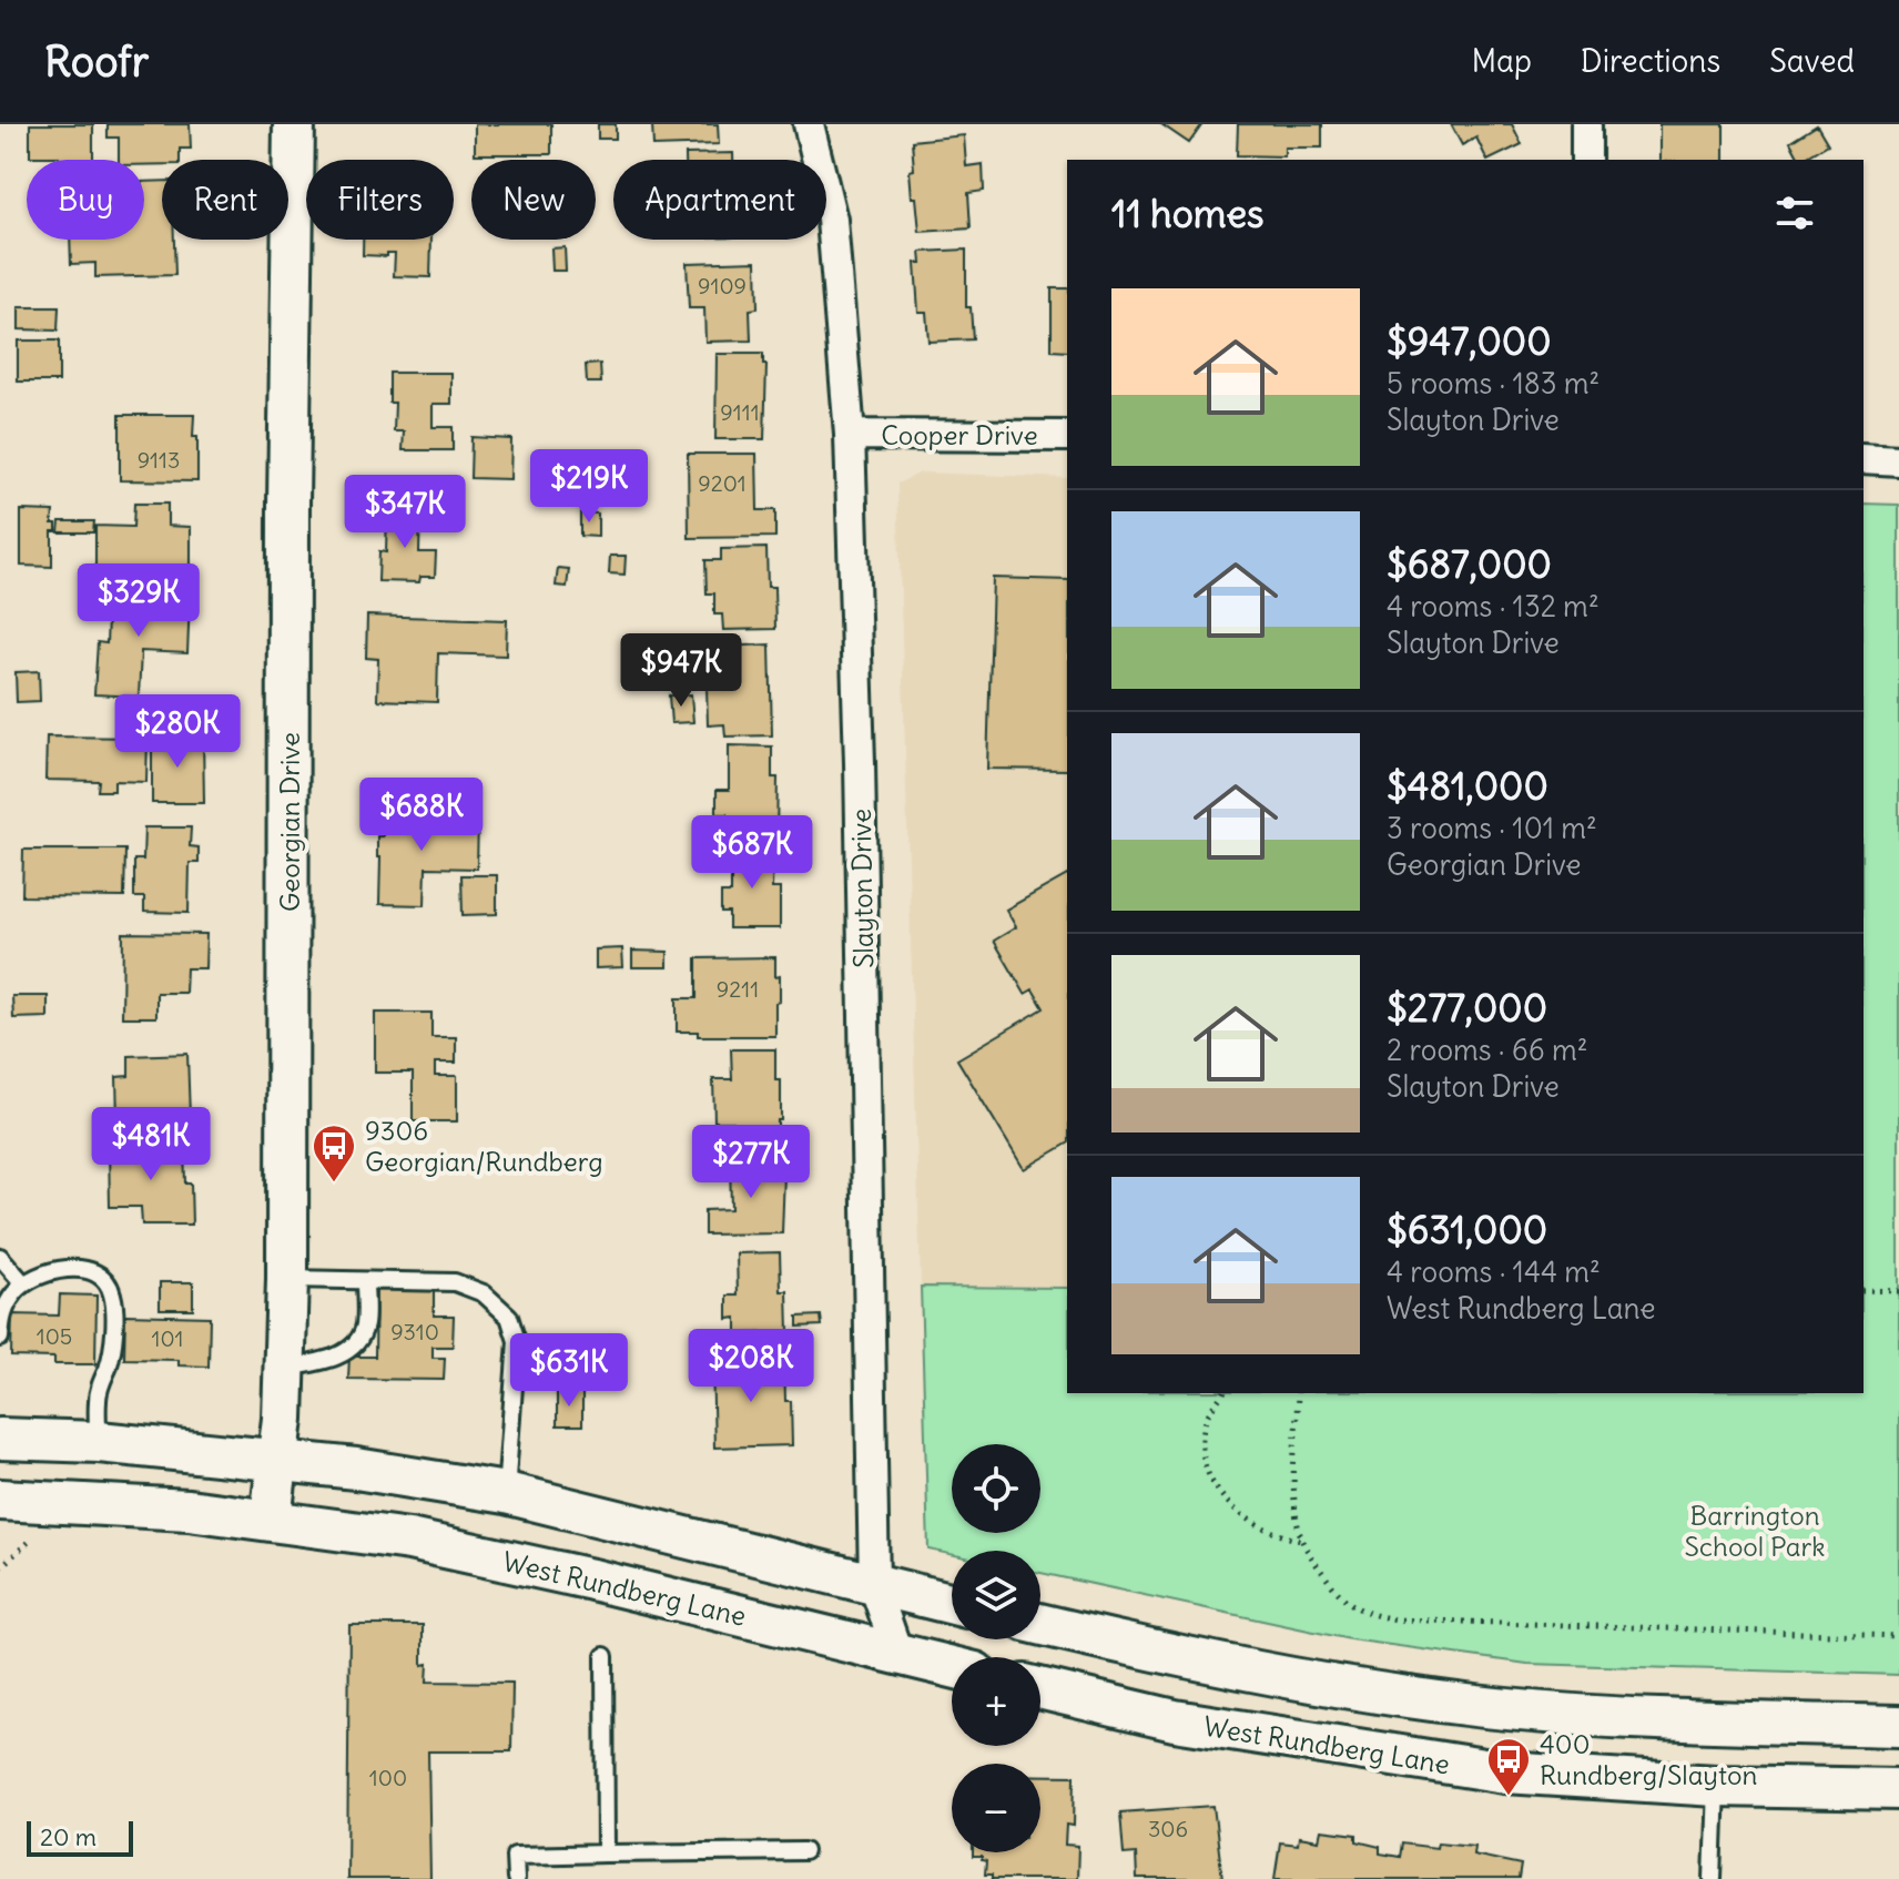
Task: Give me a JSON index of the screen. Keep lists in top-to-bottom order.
{
  "streets": {
    "main road": ["Georgian Drive", "West Rundberg Lane"],
    "street": ["Cooper Drive", "Slayton Drive"]
  },
  "crossings": [
    ["Cooper Drive", "Slayton Drive"],
    ["Georgian Drive", "West Rundberg Lane"],
    ["Slayton Drive", "West Rundberg Lane"]
  ],
  "parks": ["Barrington School Park"],
  "places": {
    "bus stop": ["9306 Georgian/Rundberg", "400 Rundberg/Slayton"]
  },
  "house_numbers": [
    "9109",
    "9111",
    "9113",
    "9201",
    "9211",
    "9310",
    "105",
    "101",
    "100",
    "306"
  ],
  "scale_bar": "20 m",
  "page": {
    "header": "Roofr",
    "nav": ["Map", "Directions", "Saved"],
    "chip": [
      "Buy",
      "Rent",
      "Filters",
      "New",
      "Apartment"
    ],
    "heading": "11 homes",
    "list": [
      {
        "name": "$947,000",
        "note": "5 rooms · 183 m² · Slayton Drive"
      },
      {
        "name": "$687,000",
        "note": "4 rooms · 132 m² · Slayton Drive"
      },
      {
        "name": "$481,000",
        "note": "3 rooms · 101 m² · Georgian Drive"
      },
      {
        "name": "$277,000",
        "note": "2 rooms · 66 m² · Slayton Drive"
      },
      {
        "name": "$631,000",
        "note": "4 rooms · 144 m² · West Rundberg Lane"
      }
    ],
    "price": [
      "$219K",
      "$347K",
      "$329K",
      "$947K",
      "$280K",
      "$688K",
      "$687K",
      "$481K",
      "$277K",
      "$208K",
      "$631K"
    ],
    "map_buttons": ["+", "−"],
    "scale": "20 m"
  }
}
